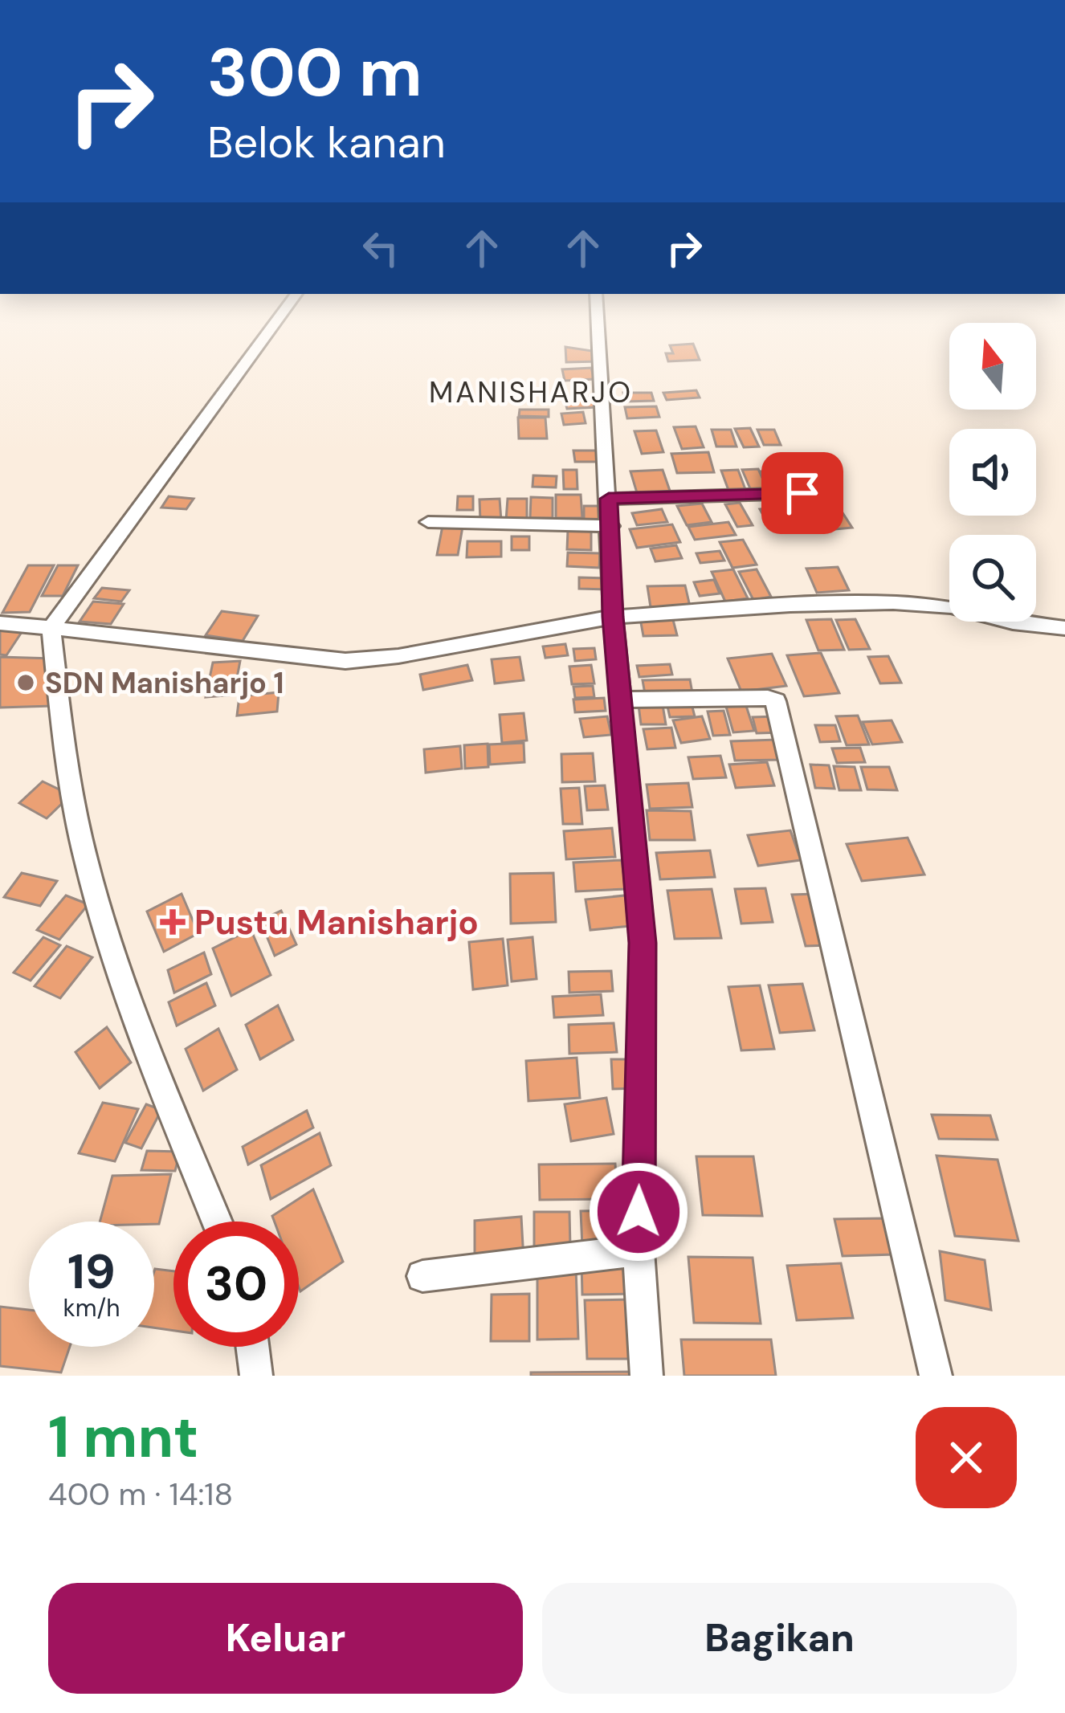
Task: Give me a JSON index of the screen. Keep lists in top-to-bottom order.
{
  "districts": ["MANISHARJO"],
  "places": {
    "other": ["SDN Manisharjo 1"],
    "health": ["Pustu Manisharjo"]
  },
  "north": "top",
  "page": {
    "turn": ["300 m", "Belok kanan"],
    "speed": "19 km/h",
    "limit": "30",
    "heading": ["1 mnt", "400 m · 14:18"],
    "buttons": ["Keluar", "Bagikan"]
  }
}
